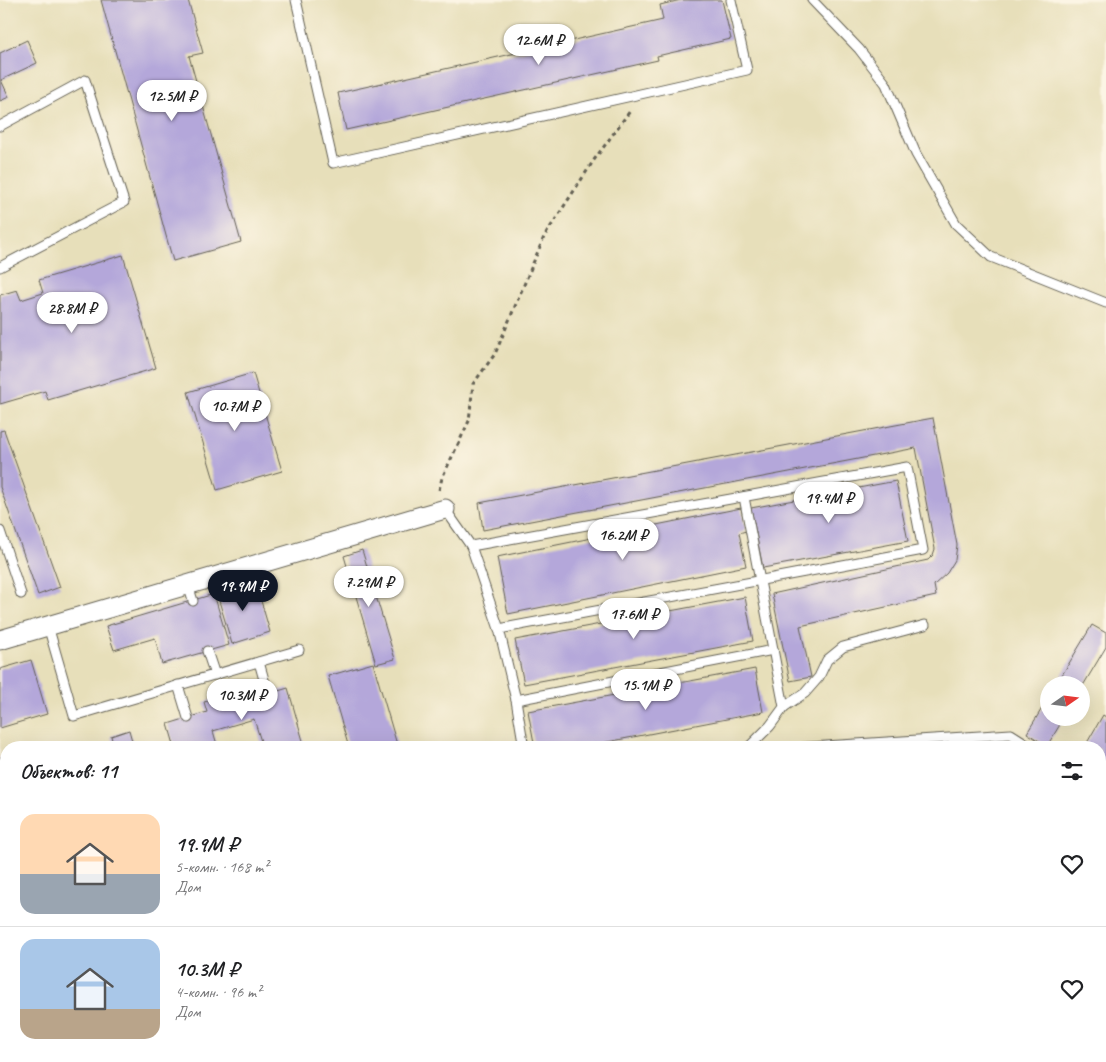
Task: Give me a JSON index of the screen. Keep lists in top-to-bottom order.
{
  "north": "right",
  "page": {
    "price": [
      "12.6M ₽",
      "12.5M ₽",
      "28.8M ₽",
      "10.7M ₽",
      "19.4M ₽",
      "16.2M ₽",
      "7.29M ₽",
      "19.9M ₽",
      "17.6M ₽",
      "15.1M ₽",
      "10.3M ₽"
    ],
    "heading": "Объектов: 11",
    "list": [
      {
        "name": "19.9M ₽",
        "note": "5-комн. · 168 m² · Дом"
      },
      {
        "name": "10.3M ₽",
        "note": "4-комн. · 96 m² · Дом"
      }
    ]
  }
}
